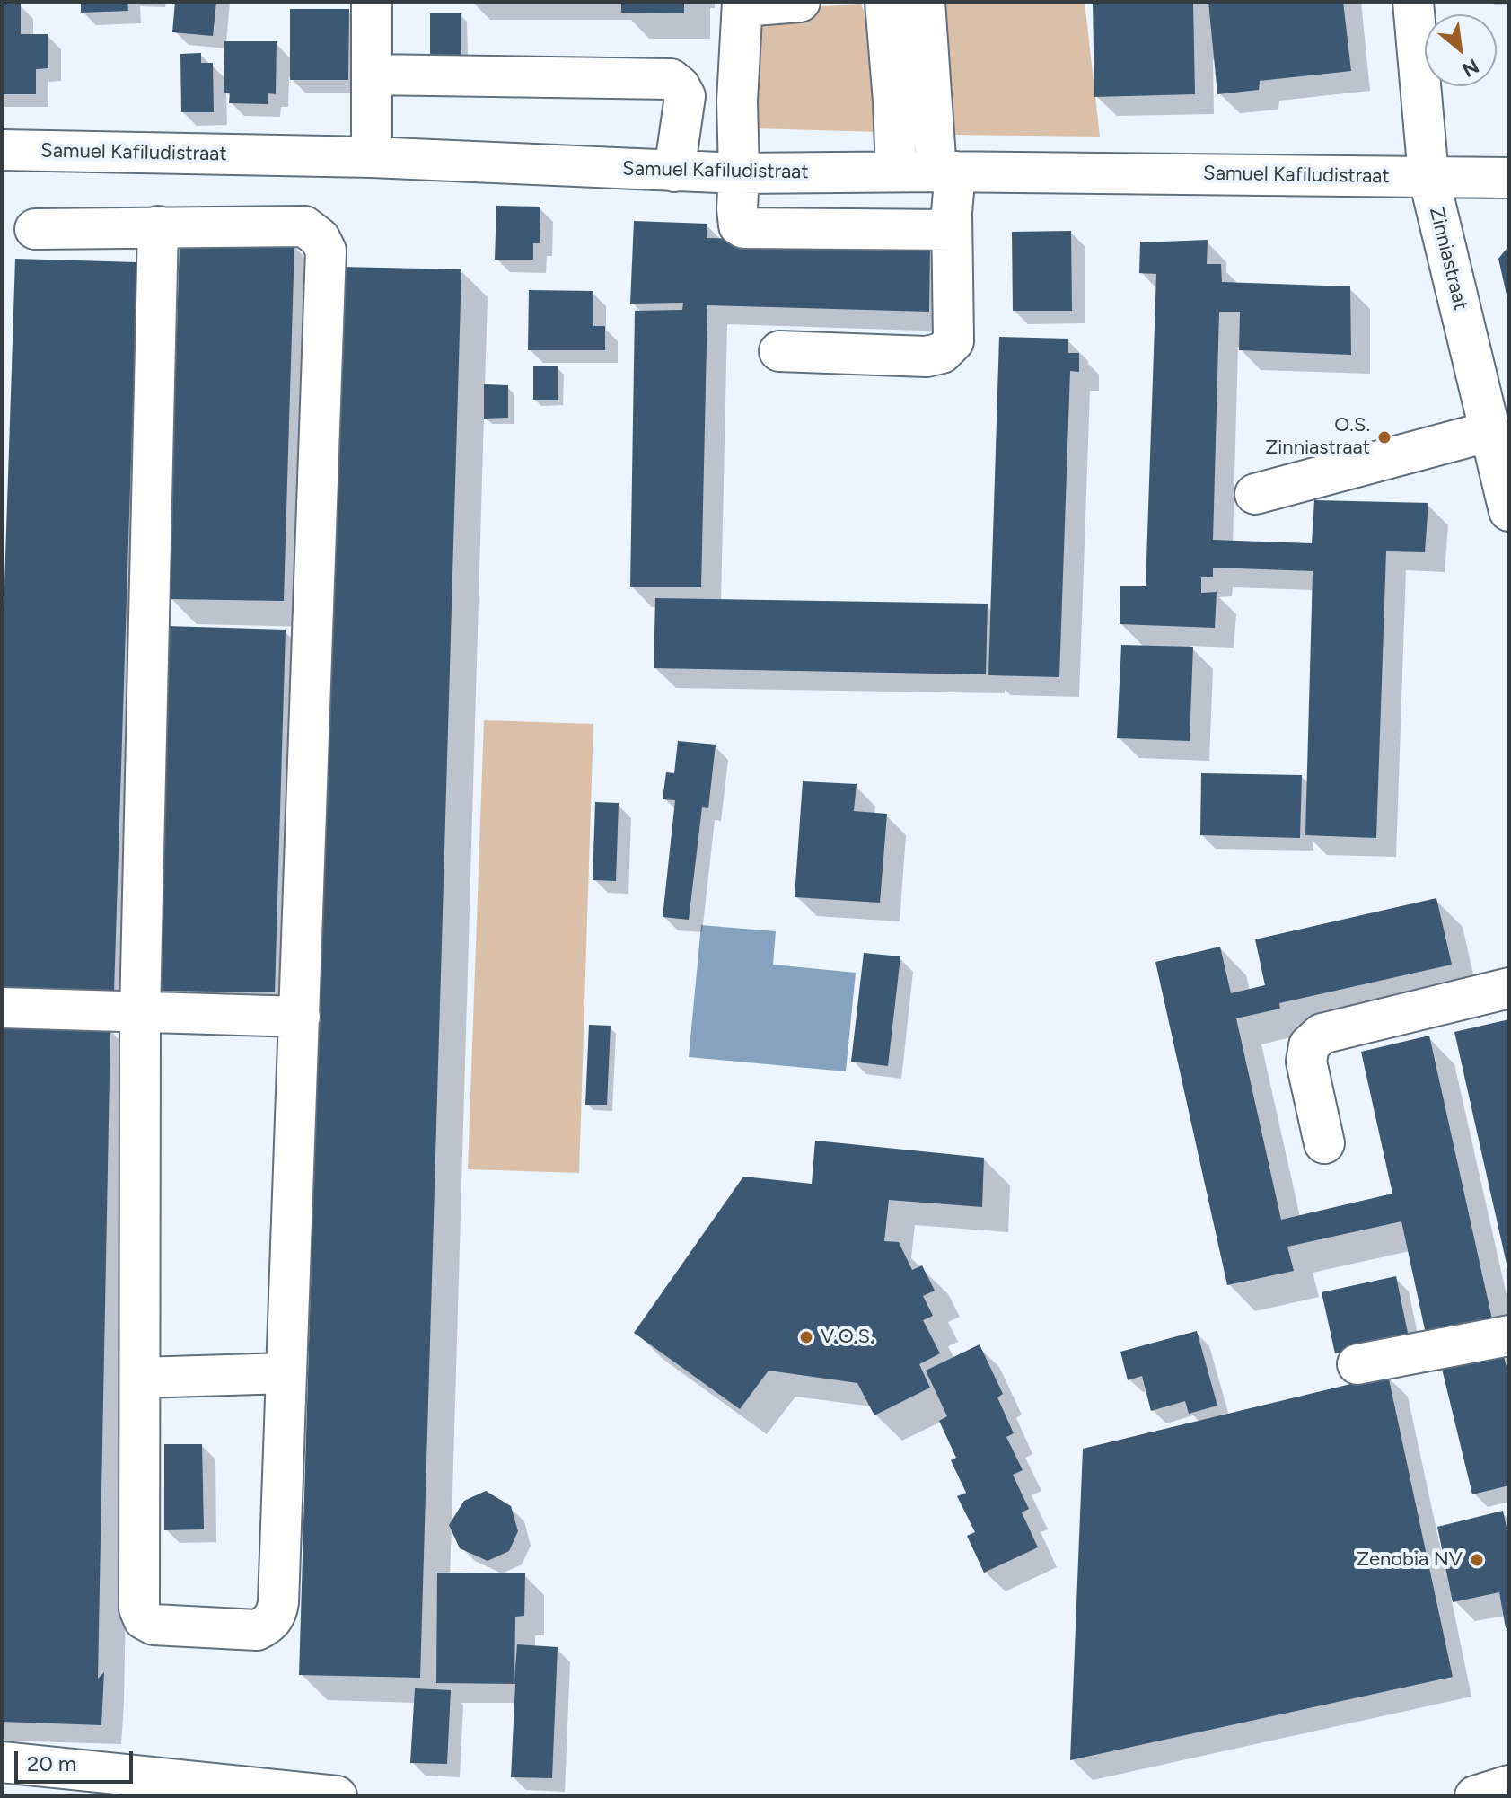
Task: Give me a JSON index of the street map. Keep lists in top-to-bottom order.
{
  "streets": {
    "street": ["Samuel Kafiludistraat", "Zinniastraat"]
  },
  "crossings": [
    ["Samuel Kafiludistraat", "Zinniastraat"]
  ],
  "places": ["O.S. Zinniastraat", "V.O.S.", "Zenobia NV"],
  "scale_bar": "20 m",
  "north": "bottom right"
}
